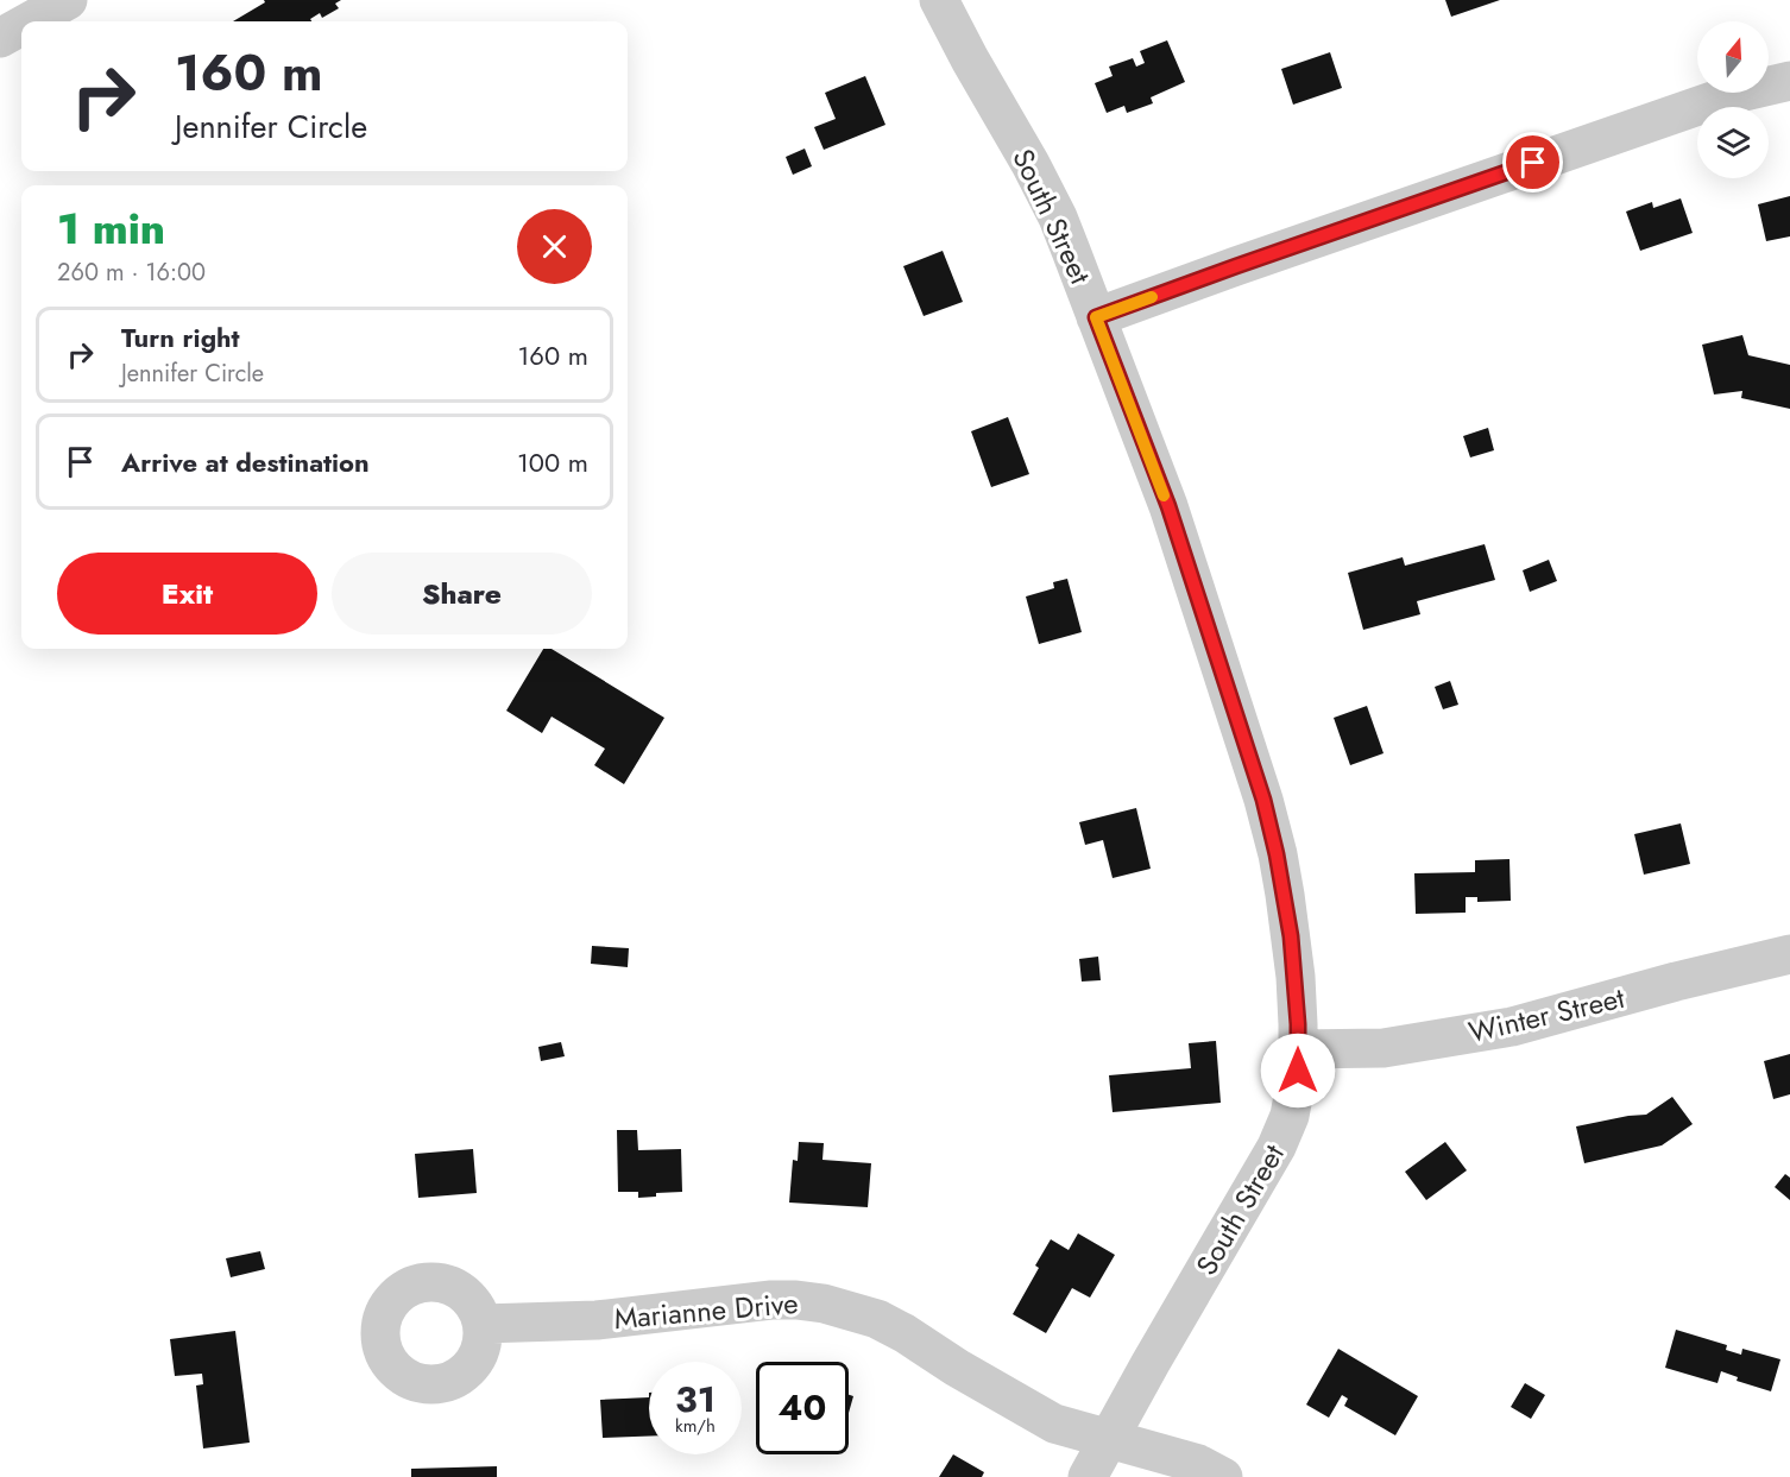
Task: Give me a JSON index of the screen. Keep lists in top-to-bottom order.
{
  "streets": {
    "street": ["South Street", "Winter Street", "Marianne Drive"]
  },
  "crossings": [
    ["South Street", "Winter Street"],
    ["South Street", "Marianne Drive"]
  ],
  "north": "top",
  "page": {
    "turn": ["160 m", "Jennifer Circle"],
    "heading": ["1 min", "260 m · 16:00"],
    "list": [
      {
        "name": "Turn right",
        "note": "Jennifer Circle",
        "value": "160 m"
      },
      {
        "name": "Arrive at destination",
        "value": "100 m"
      }
    ],
    "buttons": ["Exit", "Share"],
    "speed": "31 km/h",
    "limit": "40"
  }
}
